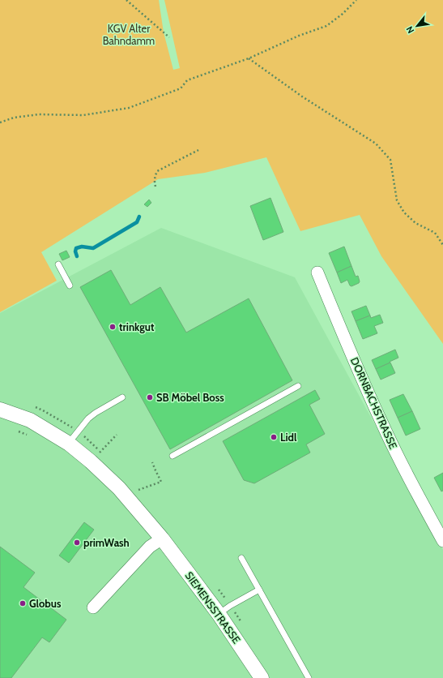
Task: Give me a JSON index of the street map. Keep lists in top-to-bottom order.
{
  "streets": {
    "street": ["DORNBACHSTRASSE", "SIEMENSSTRASSE"]
  },
  "parks": ["KGV Alter Bahndamm"],
  "places": [
    "trinkgut",
    "SB Möbel Boss",
    "Lidl",
    "primWash",
    "Globus"
  ],
  "north": "bottom left"
}
